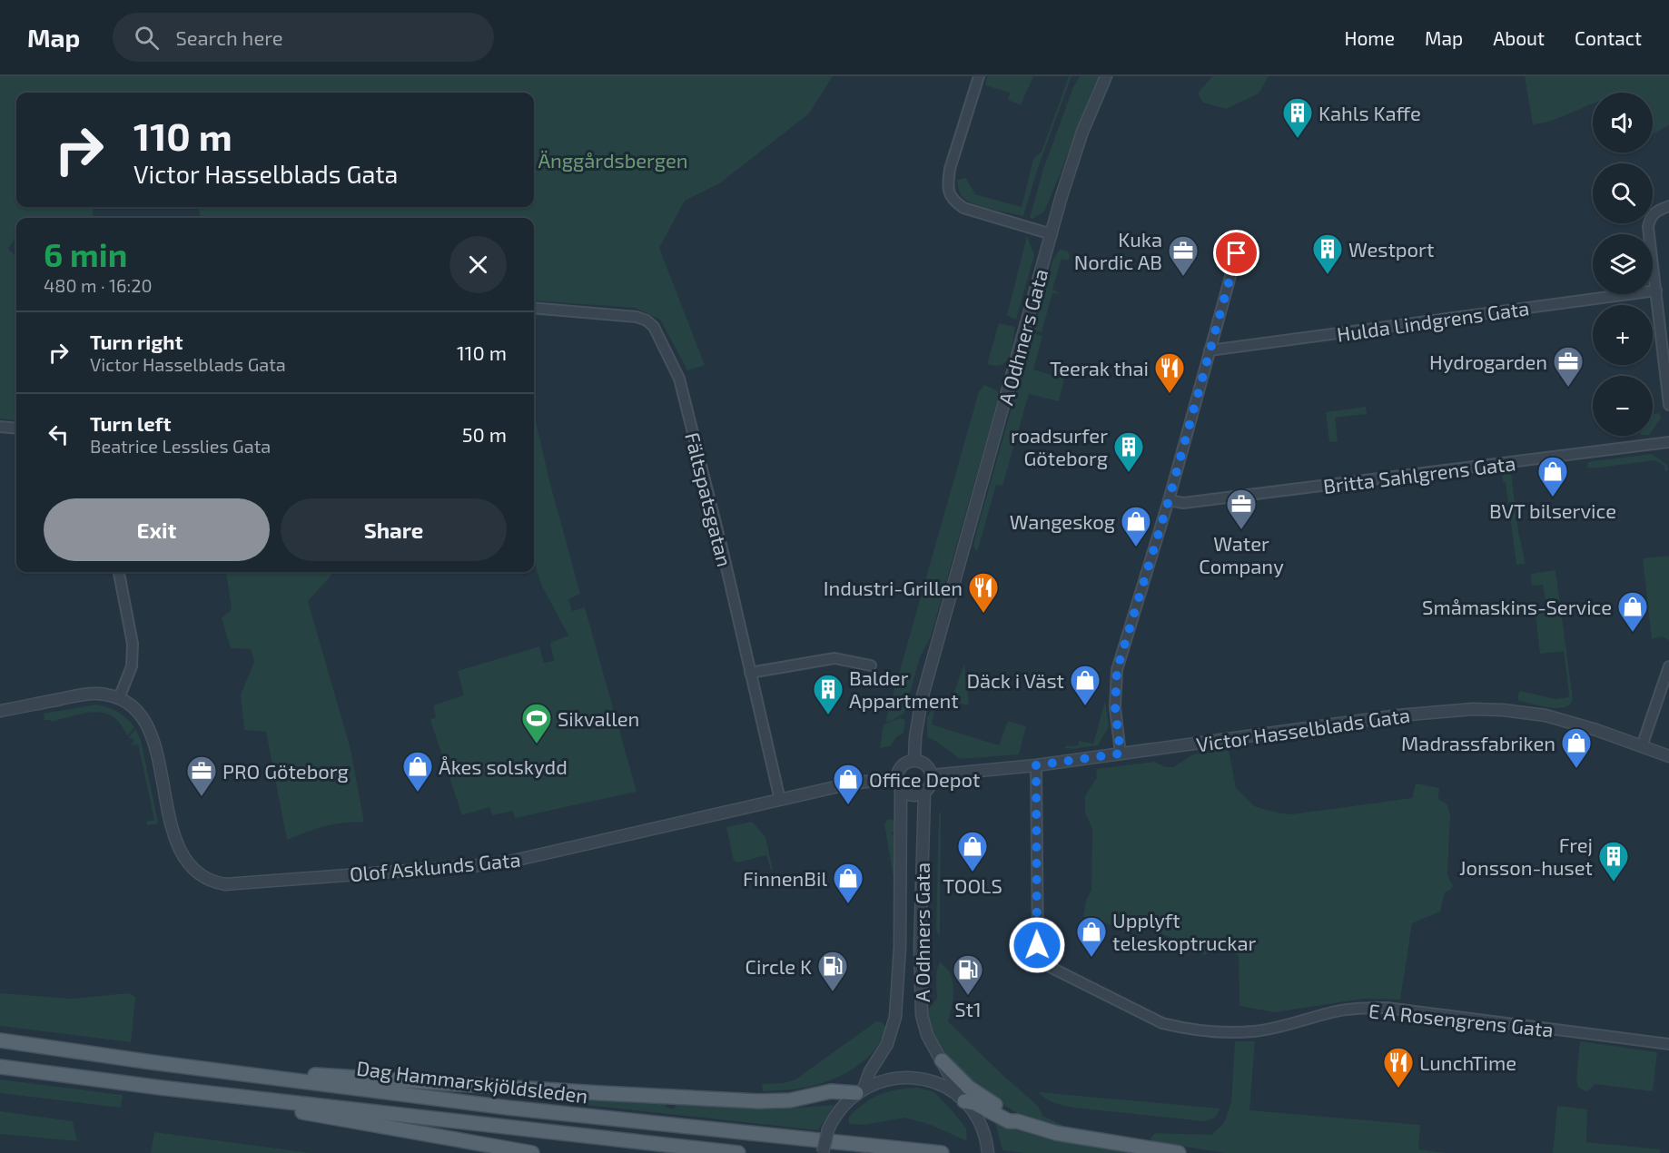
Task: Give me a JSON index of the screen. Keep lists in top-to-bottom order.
{
  "streets": {
    "main road": ["Dag Hammarskjöldsleden"],
    "street": [
      "Hulda Lindgrens Gata",
      "A Odhners Gata",
      "Britta Sahlgrens Gata",
      "Fältspatsgatan",
      "Victor Hasselblads Gata",
      "Olof Asklunds Gata",
      "E A Rosengrens Gata"
    ]
  },
  "crossings": [
    ["A Odhners Gata", "Victor Hasselblads Gata"],
    ["A Odhners Gata", "Olof Asklunds Gata"],
    ["Fältspatsgatan", "Olof Asklunds Gata"],
    ["Victor Hasselblads Gata", "Olof Asklunds Gata"],
    ["Victor Hasselblads Gata", "E A Rosengrens Gata"]
  ],
  "parks": ["Änggårdsbergen"],
  "places": {
    "building": [
      "Kahls Kaffe",
      "Westport",
      "roadsurfer Göteborg",
      "Balder Appartment",
      "Frej Jonsson-huset"
    ],
    "office": [
      "Kuka Nordic AB",
      "Hydrogarden",
      "Water Company",
      "PRO Göteborg"
    ],
    "restaurant": ["Teerak thai", "Industri-Grillen", "LunchTime"],
    "shop": [
      "BVT bilservice",
      "Wangeskog",
      "Småmaskins-Service",
      "Däck i Väst",
      "Madrassfabriken",
      "Åkes solskydd",
      "Office Depot",
      "TOOLS",
      "FinnenBil",
      "Upplyft teleskoptruckar"
    ],
    "sports": ["Sikvallen"],
    "fuel station": ["Circle K", "St1"]
  },
  "page": {
    "header": "Map",
    "search": "Search here",
    "nav": [
      "Home",
      "Map",
      "About",
      "Contact"
    ],
    "map_buttons": ["+", "−"],
    "turn": ["110 m", "Victor Hasselblads Gata"],
    "heading": ["6 min", "480 m · 16:20"],
    "list": [
      {
        "name": "Turn right",
        "note": "Victor Hasselblads Gata",
        "value": "110 m"
      },
      {
        "name": "Turn left",
        "note": "Beatrice Lesslies Gata",
        "value": "50 m"
      }
    ],
    "buttons": ["Exit", "Share"]
  }
}
